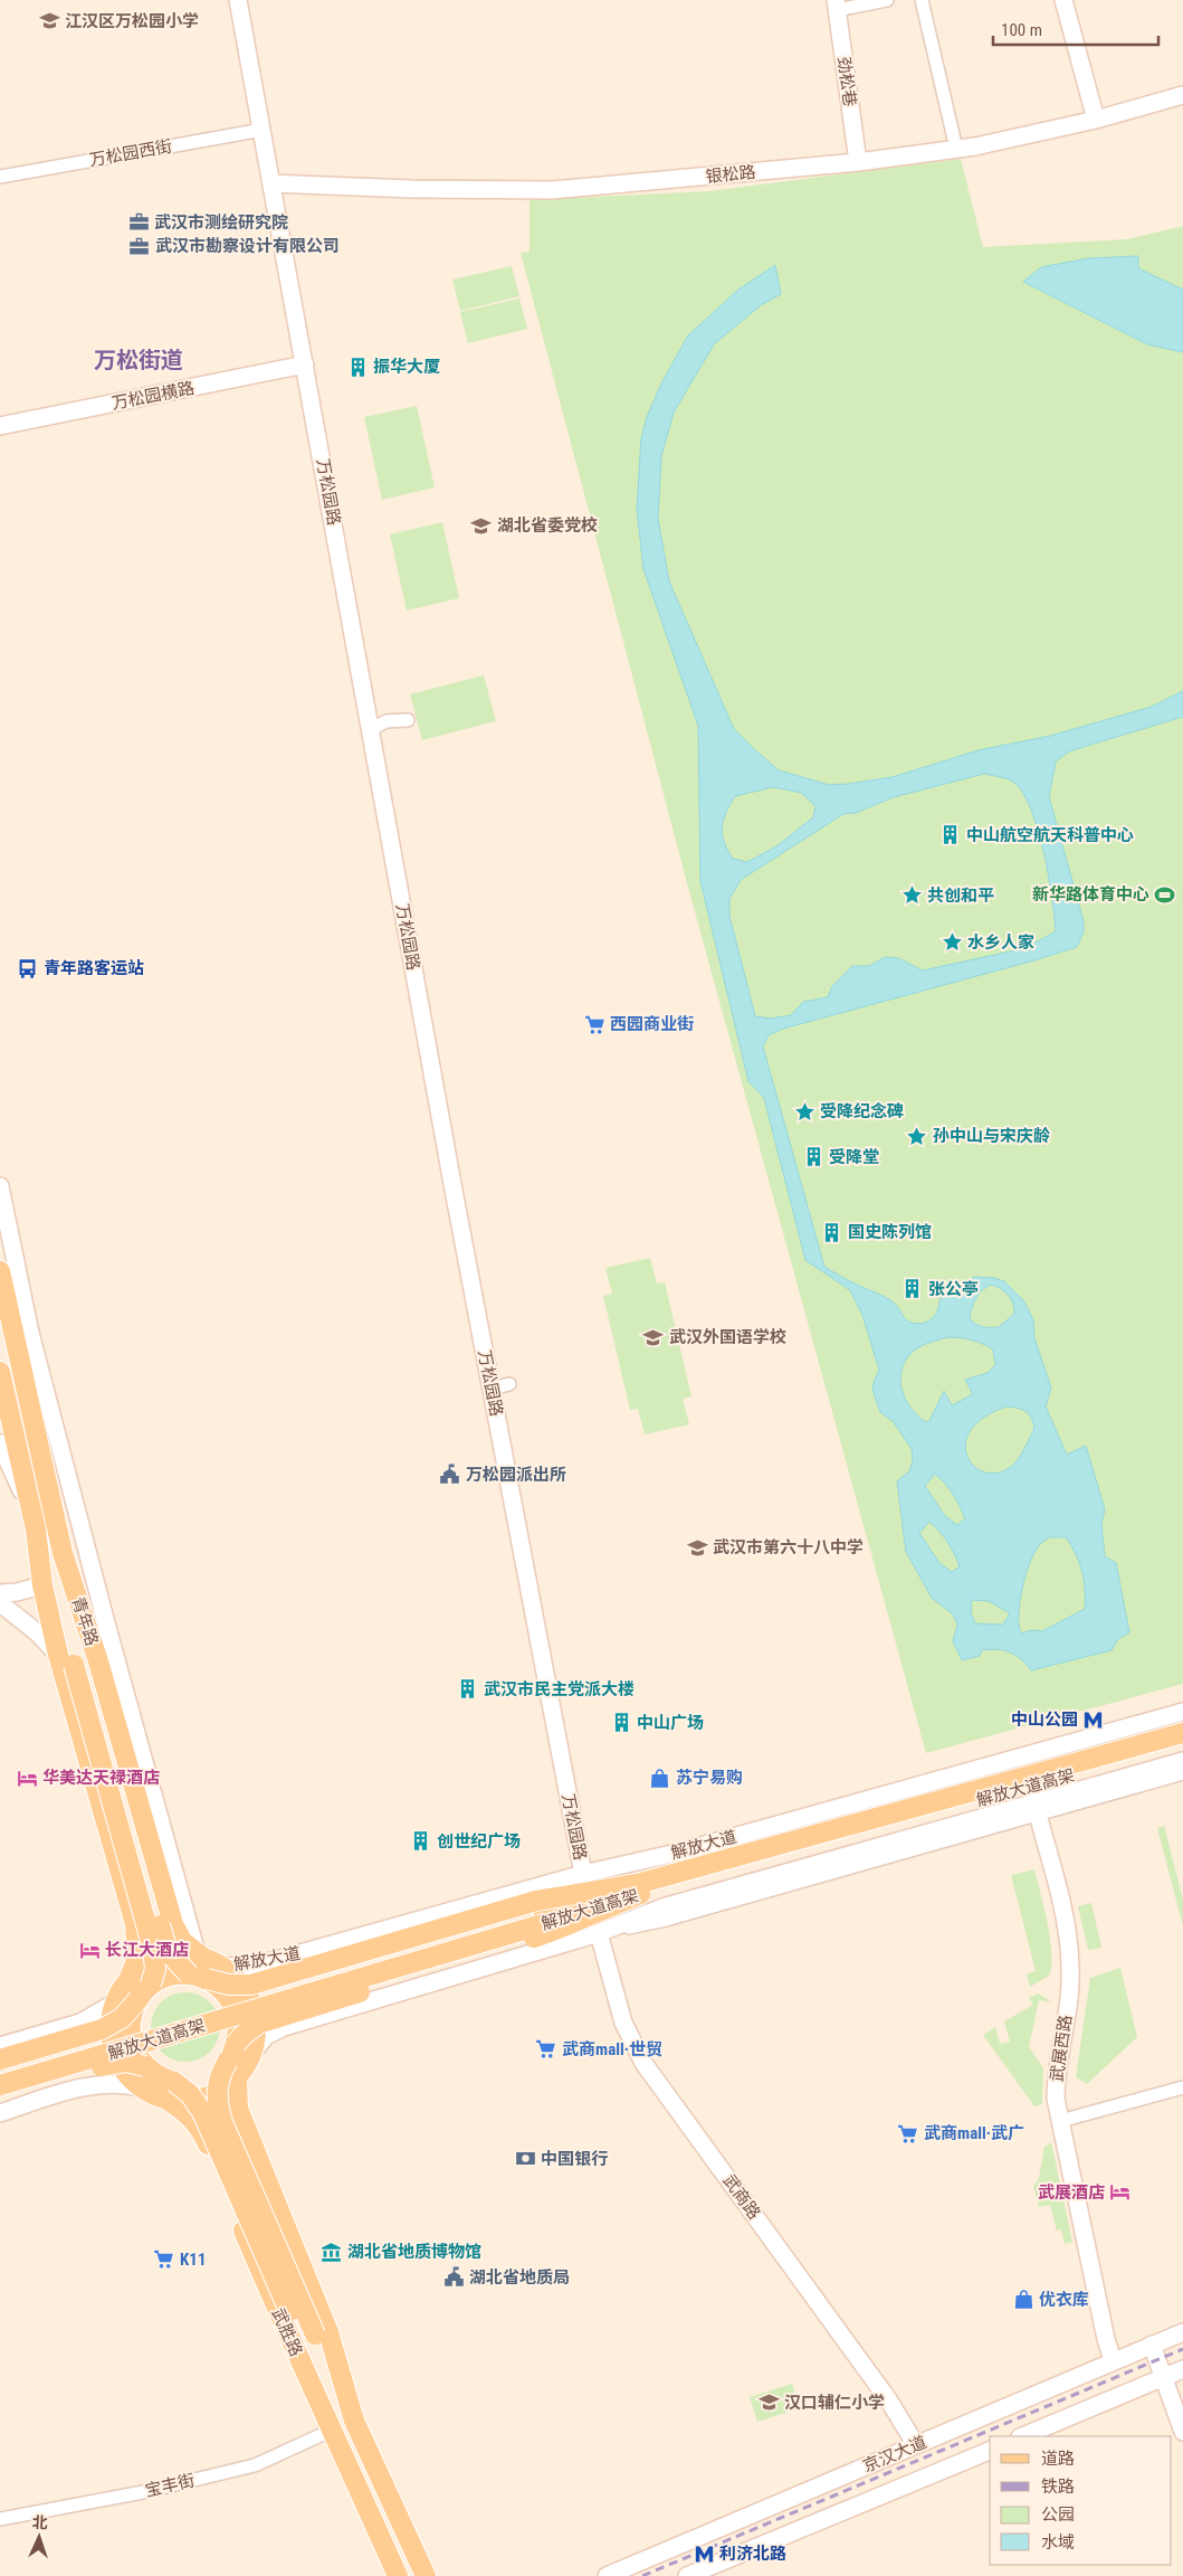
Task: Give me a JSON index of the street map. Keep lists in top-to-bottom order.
{
  "streets": {
    "main road": ["青年路", "解放大道高架", "武胜路"],
    "street": [
      "劲松巷",
      "万松园西街",
      "银松路",
      "万松园横路",
      "万松园路",
      "解放大道",
      "武展西路",
      "武商路",
      "京汉大道",
      "宝丰街"
    ]
  },
  "crossings": [
    ["劲松巷", "银松路"],
    ["万松园西街", "万松园路"],
    ["银松路", "万松园路"],
    ["万松园横路", "万松园路"],
    ["万松园路", "解放大道"],
    ["武展西路", "京汉大道"],
    ["武商路", "京汉大道"],
    ["武胜路", "宝丰街"]
  ],
  "districts": ["万松街道"],
  "places": {
    "school or university": [
      "江汉区万松园小学",
      "湖北省委党校",
      "武汉外国语学校",
      "武汉市第六十八中学",
      "汉口辅仁小学"
    ],
    "office": ["武汉市测绘研究院", "武汉市勘察设计有限公司"],
    "building": [
      "振华大厦",
      "中山航空航天科普中心",
      "受降堂",
      "国史陈列馆",
      "张公亭",
      "武汉市民主党派大楼",
      "中山广场",
      "创世纪广场"
    ],
    "sports": ["新华路体育中心"],
    "place": [
      "共创和平",
      "水乡人家",
      "受降纪念碑",
      "孙中山与宋庆龄"
    ],
    "bus stop": ["青年路客运站"],
    "supermarket": [
      "西园商业街",
      "武商mall·世贸",
      "武商mall·武广",
      "K11"
    ],
    "public building": ["万松园派出所", "湖北省地质局"],
    "metro station": ["中山公园", "利济北路"],
    "hotel": ["华美达天禄酒店", "长江大酒店", "武展酒店"],
    "shop": ["苏宁易购", "优衣库"],
    "bank": ["中国银行"],
    "museum": ["湖北省地质博物馆"]
  },
  "legend": [
    "道路",
    "铁路",
    "公园",
    "水域"
  ],
  "scale_bar": "100 m",
  "north": "top"
}
